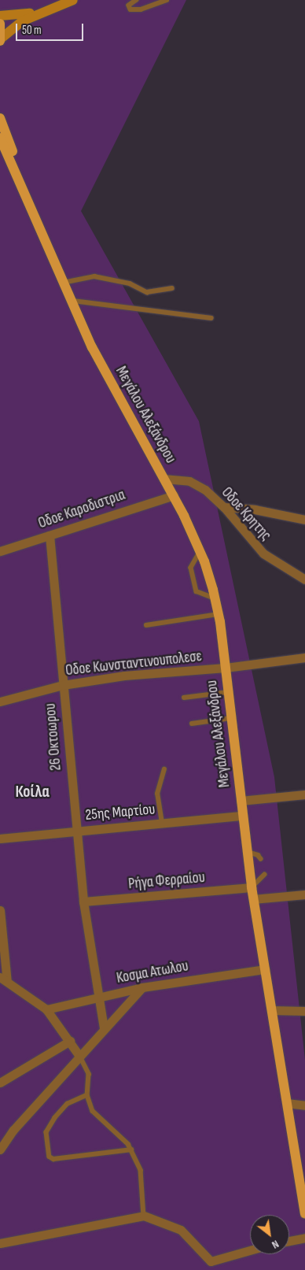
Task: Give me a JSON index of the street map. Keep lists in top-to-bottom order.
{
  "streets": {
    "main road": ["Μεγάλου Αλεξάνδρου"],
    "street": [
      "Oδοε Καροδιστρια",
      "Oδοε Κρητης",
      "Oδοε Κωνσταντινουπολεσε",
      "26 Οκτοωρου",
      "25ης Μαρτίου",
      "Ρήγα Φερραίου",
      "Κοσμα Ατωλου"
    ]
  },
  "crossings": [
    ["Μεγάλου Αλεξάνδρου", "Oδοε Καροδιστρια"],
    ["Μεγάλου Αλεξάνδρου", "Oδοε Κρητης"],
    ["Μεγάλου Αλεξάνδρου", "Oδοε Κωνσταντινουπολεσε"],
    ["Μεγάλου Αλεξάνδρου", "25ης Μαρτίου"],
    ["Μεγάλου Αλεξάνδρου", "Ρήγα Φερραίου"],
    ["Μεγάλου Αλεξάνδρου", "Κοσμα Ατωλου"],
    ["Oδοε Καροδιστρια", "26 Οκτοωρου"],
    ["Oδοε Κωνσταντινουπολεσε", "26 Οκτοωρου"],
    ["26 Οκτοωρου", "25ης Μαρτίου"],
    ["26 Οκτοωρου", "Ρήγα Φερραίου"],
    ["26 Οκτοωρου", "Κοσμα Ατωλου"]
  ],
  "districts": ["Κοίλα"],
  "scale_bar": "50 m",
  "north": "bottom right"
}
